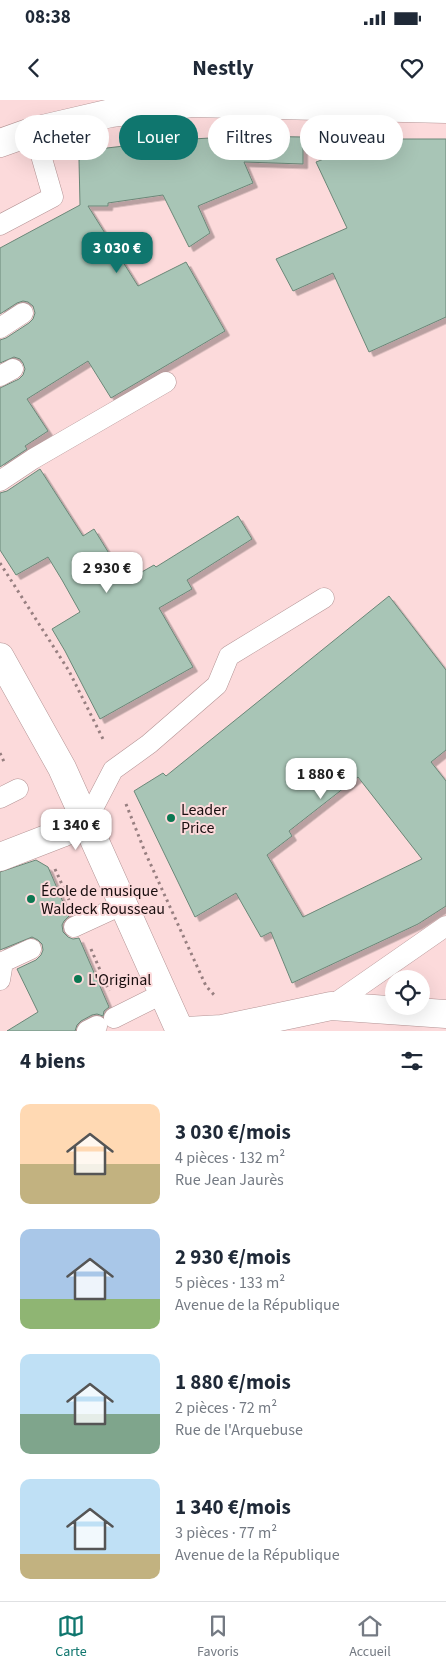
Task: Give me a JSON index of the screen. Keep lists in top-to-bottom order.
{
  "places": ["Leader Price", "École de musique Waldeck Rousseau", "L'Original"],
  "page": {
    "status": "08:38",
    "header": "Nestly",
    "chip": [
      "Acheter",
      "Louer",
      "Filtres",
      "Nouveau"
    ],
    "price": [
      "3 030 €",
      "2 930 €",
      "1 880 €",
      "1 340 €"
    ],
    "heading": "4 biens",
    "list": [
      {
        "name": "3 030 €/mois",
        "note": "4 pièces · 132 m² · Rue Jean Jaurès"
      },
      {
        "name": "2 930 €/mois",
        "note": "5 pièces · 133 m² · Avenue de la République"
      },
      {
        "name": "1 880 €/mois",
        "note": "2 pièces · 72 m² · Rue de l'Arquebuse"
      },
      {
        "name": "1 340 €/mois",
        "note": "3 pièces · 77 m² · Avenue de la République"
      }
    ],
    "tabs": ["Carte", "Favoris", "Accueil"]
  }
}
